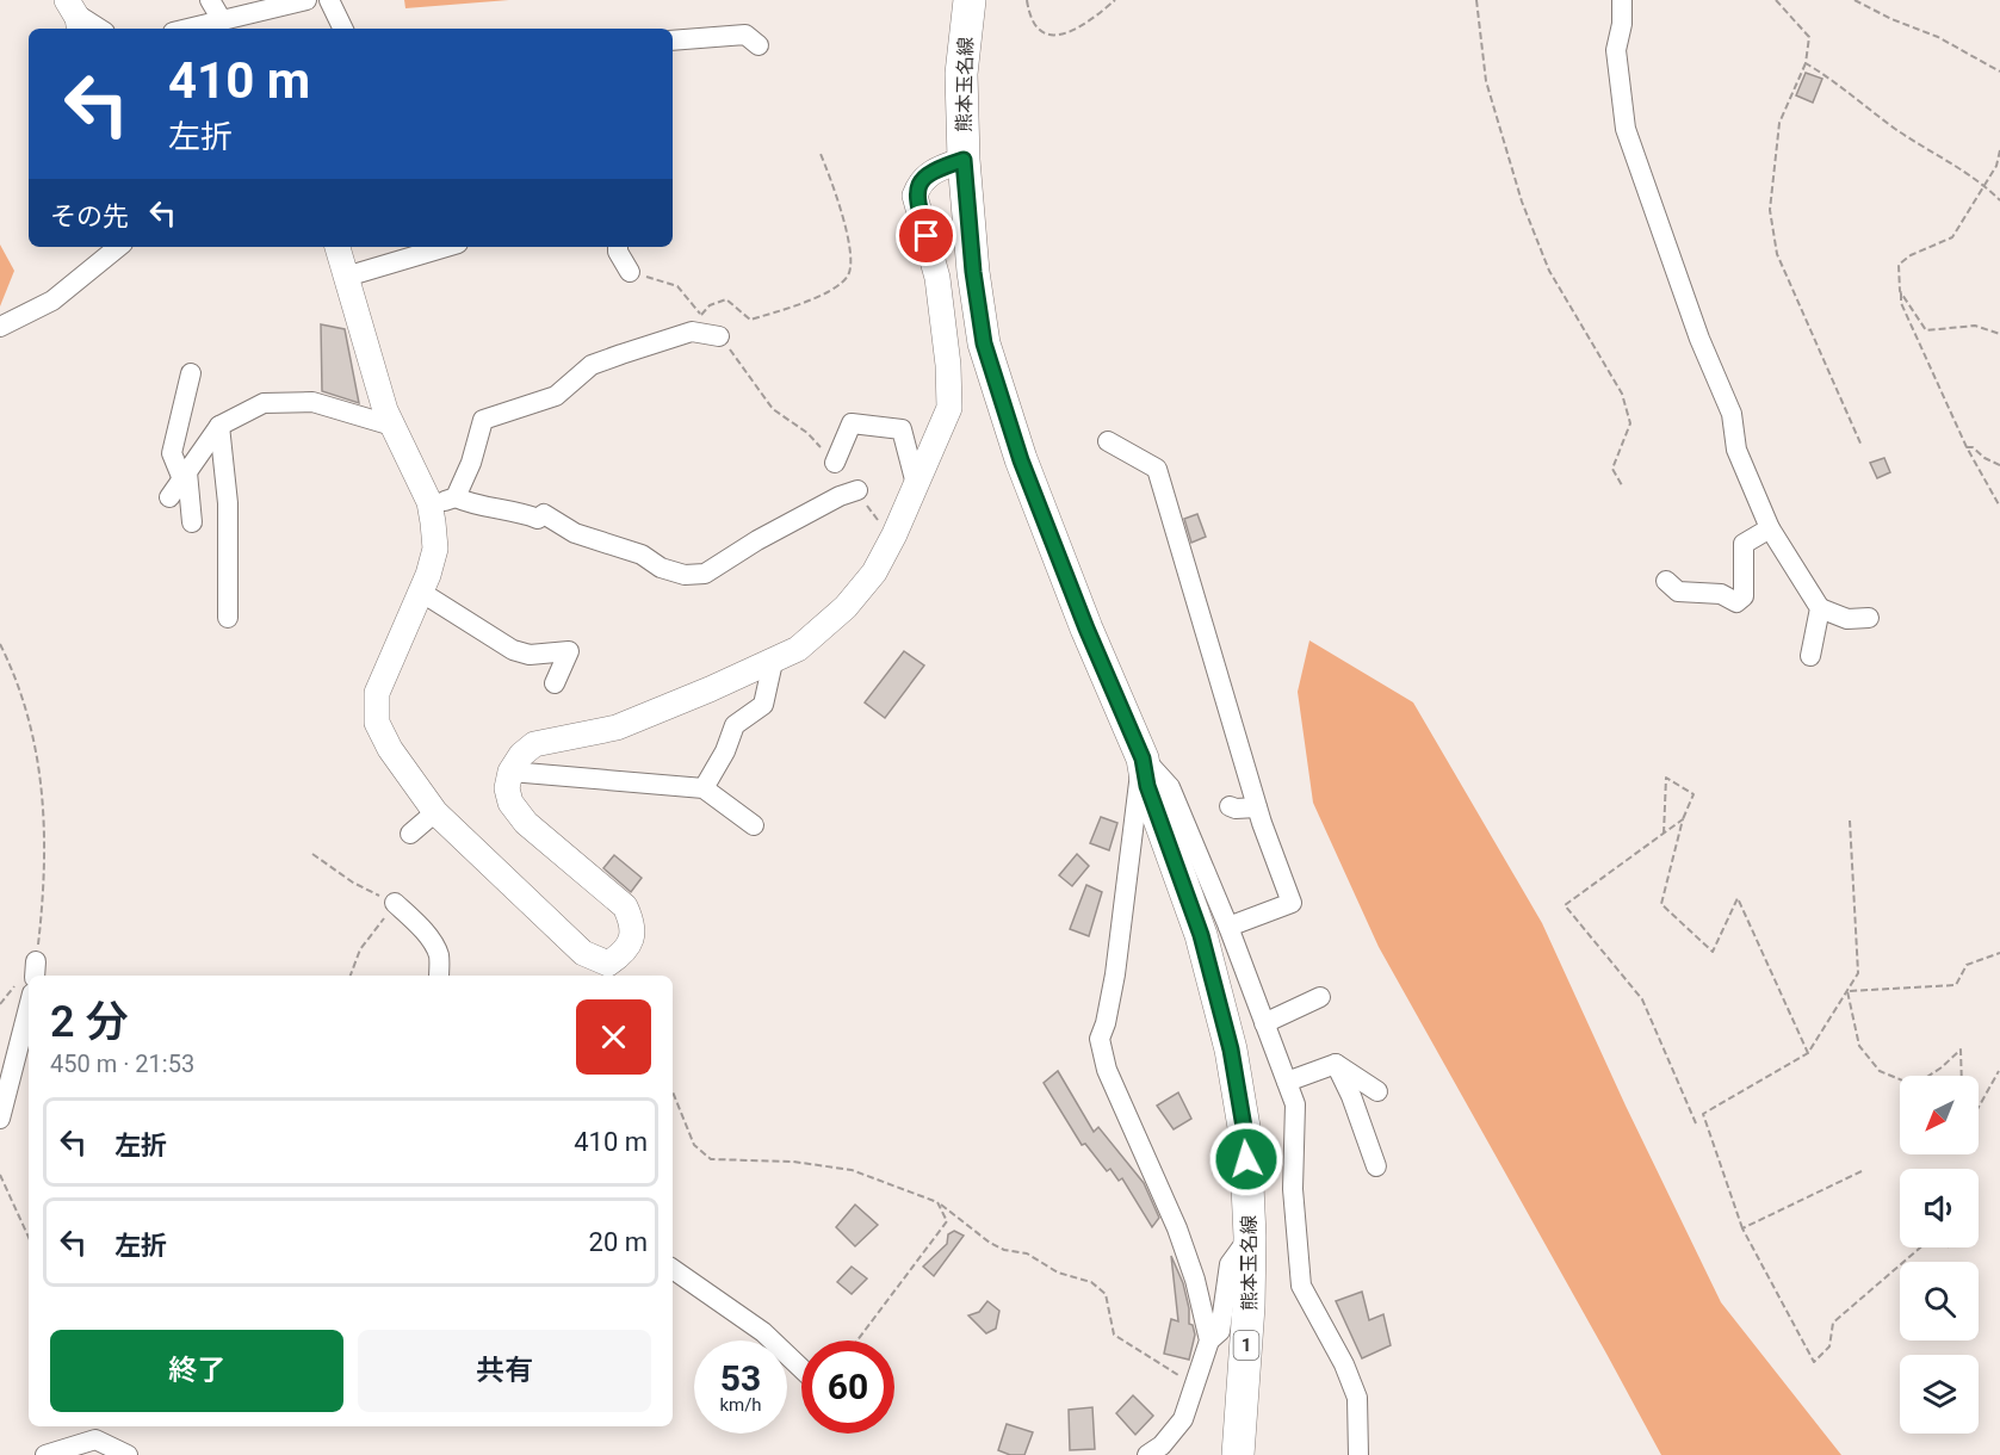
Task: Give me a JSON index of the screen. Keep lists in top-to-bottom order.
{
  "streets": {
    "main road": ["熊本玉名線", "1"]
  },
  "north": "bottom left",
  "page": {
    "turn": ["410 m", "左折"],
    "then": "その先",
    "heading": ["2 分", "450 m · 21:53"],
    "list": [
      {
        "name": "左折",
        "value": "410 m"
      },
      {
        "name": "左折",
        "value": "20 m"
      }
    ],
    "buttons": ["終了", "共有"],
    "speed": "53 km/h",
    "limit": "60"
  }
}
